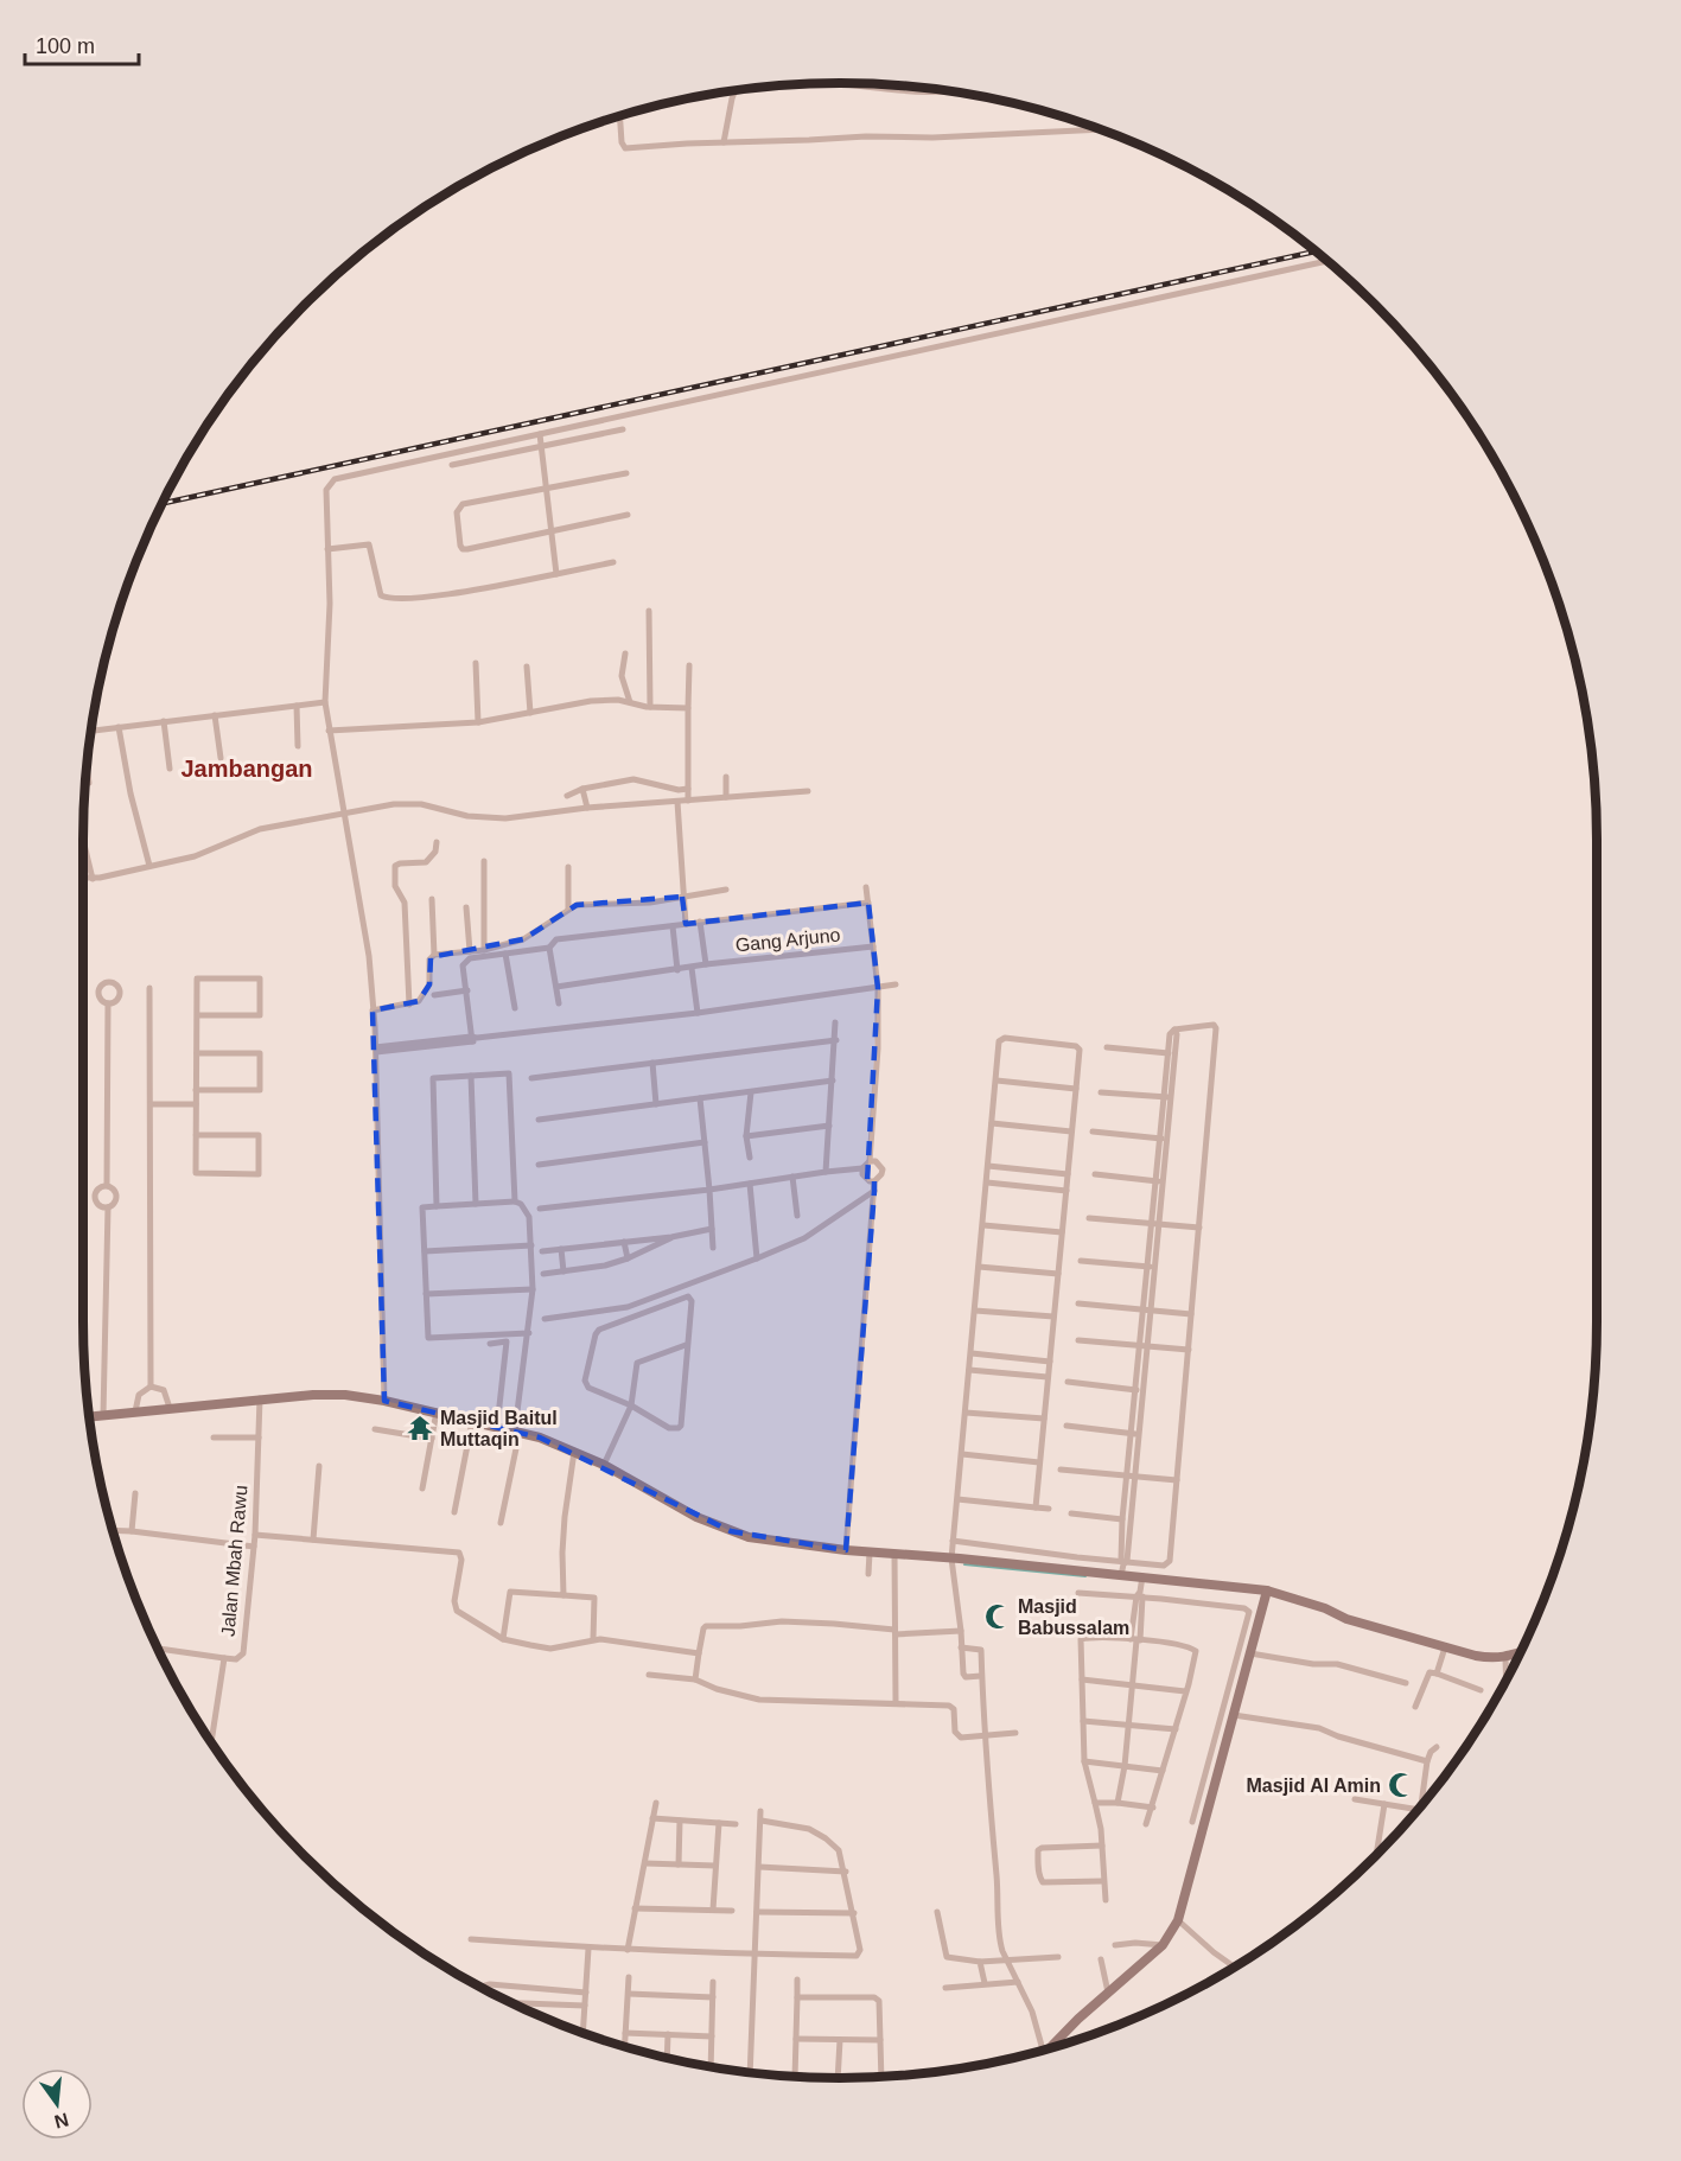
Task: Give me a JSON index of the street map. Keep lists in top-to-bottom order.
{
  "streets": {
    "street": ["Gang Arjuno", "Jalan Mbah Rawu"]
  },
  "districts": ["Jambangan"],
  "places": {
    "temple": ["Masjid Baitul Muttaqin"],
    "mosque": ["Masjid Babussalam", "Masjid Al Amin"]
  },
  "scale_bar": "100 m",
  "north": "bottom"
}
